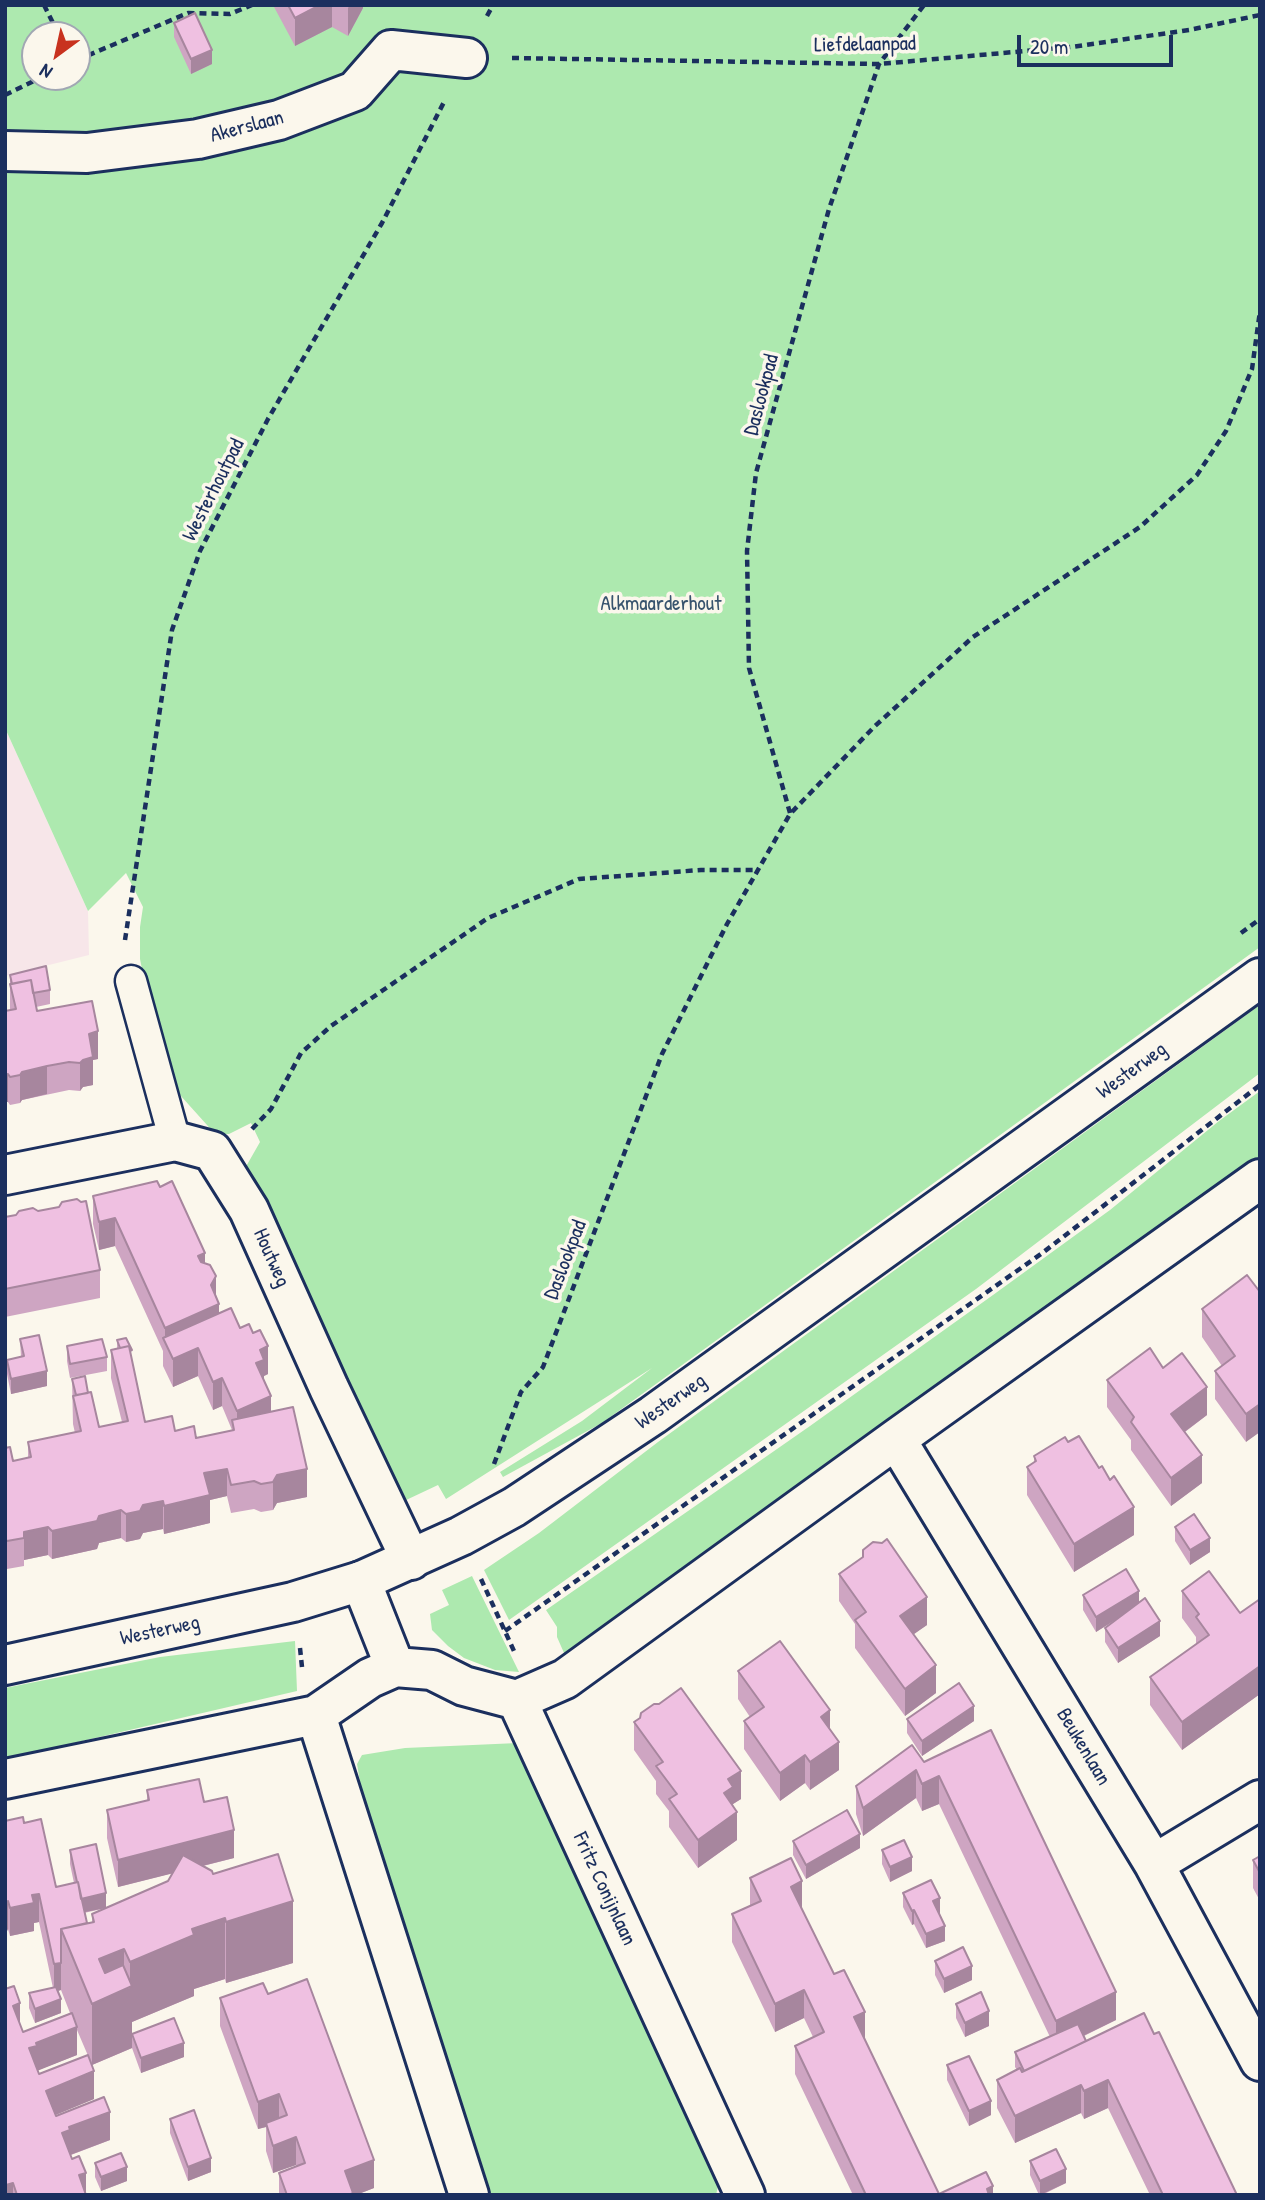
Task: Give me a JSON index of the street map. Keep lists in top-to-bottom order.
{
  "streets": {
    "street": [
      "Akerslaan",
      "Westerweg",
      "Houtweg",
      "Beukenlaan",
      "Fritz Conijnlaan"
    ],
    "path": ["Liefdelaanpad", "Daslookpad", "Westerhoutpad"]
  },
  "crossings": [
    ["Liefdelaanpad", "Akerslaan"],
    ["Liefdelaanpad", "Daslookpad"],
    ["Liefdelaanpad", "Westerhoutpad"],
    ["Akerslaan", "Westerhoutpad"],
    ["Westerweg", "Houtweg"]
  ],
  "parks": ["Alkmaarderhout"],
  "scale_bar": "20 m",
  "north": "bottom left"
}
